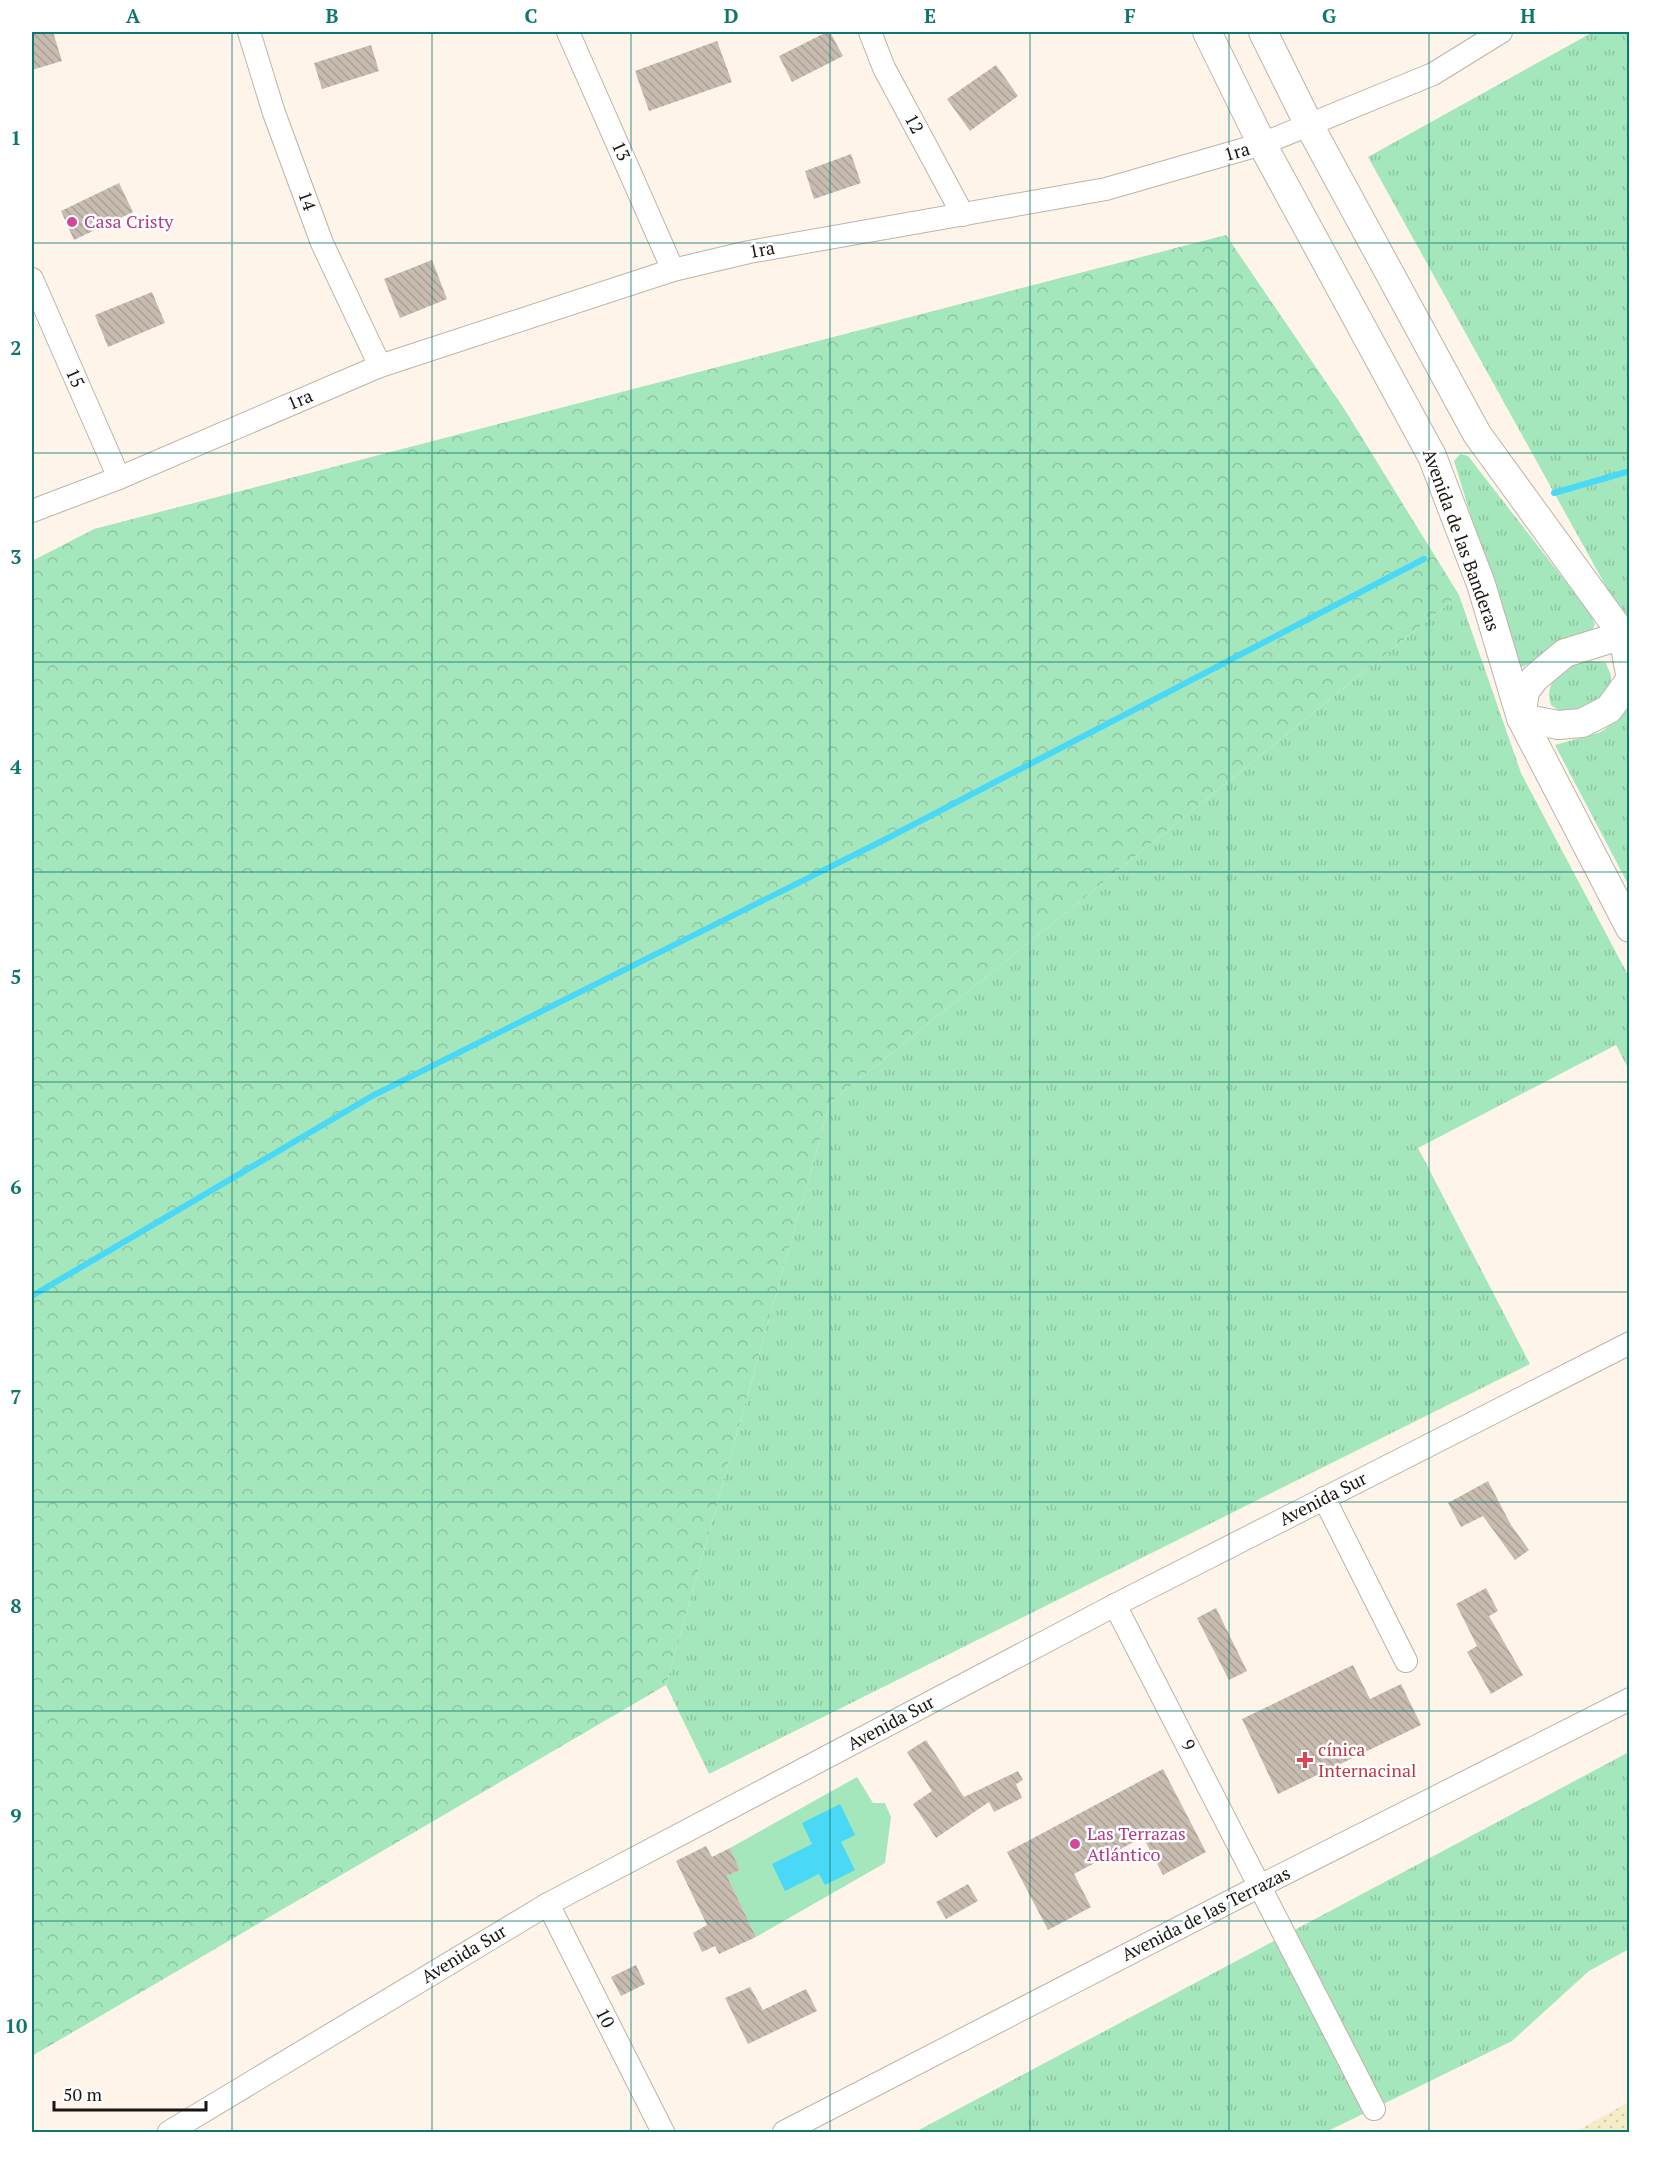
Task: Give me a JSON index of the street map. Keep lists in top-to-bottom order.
{
  "streets": {
    "main road": ["Avenida de las Banderas"],
    "street": [
      "12",
      "13",
      "1ra",
      "14",
      "15",
      "Avenida Sur",
      "9",
      "Avenida de las Terrazas",
      "10"
    ]
  },
  "crossings": [
    ["12", "1ra"],
    ["13", "1ra"],
    ["1ra", "14"],
    ["1ra", "15"],
    ["1ra", "Avenida de las Banderas"],
    ["Avenida Sur", "9"],
    ["Avenida Sur", "10"],
    ["9", "Avenida de las Terrazas"]
  ],
  "places": {
    "other": ["Casa Cristy", "Las Terrazas Atlántico"],
    "health": ["cínica Internacinal"]
  },
  "scale_bar": "50 m",
  "grid": {
    "columns": [
      "A",
      "B",
      "C",
      "D",
      "E",
      "F",
      "G",
      "H"
    ],
    "rows": [
      "1",
      "2",
      "3",
      "4",
      "5",
      "6",
      "7",
      "8",
      "9",
      "10"
    ]
  }
}
